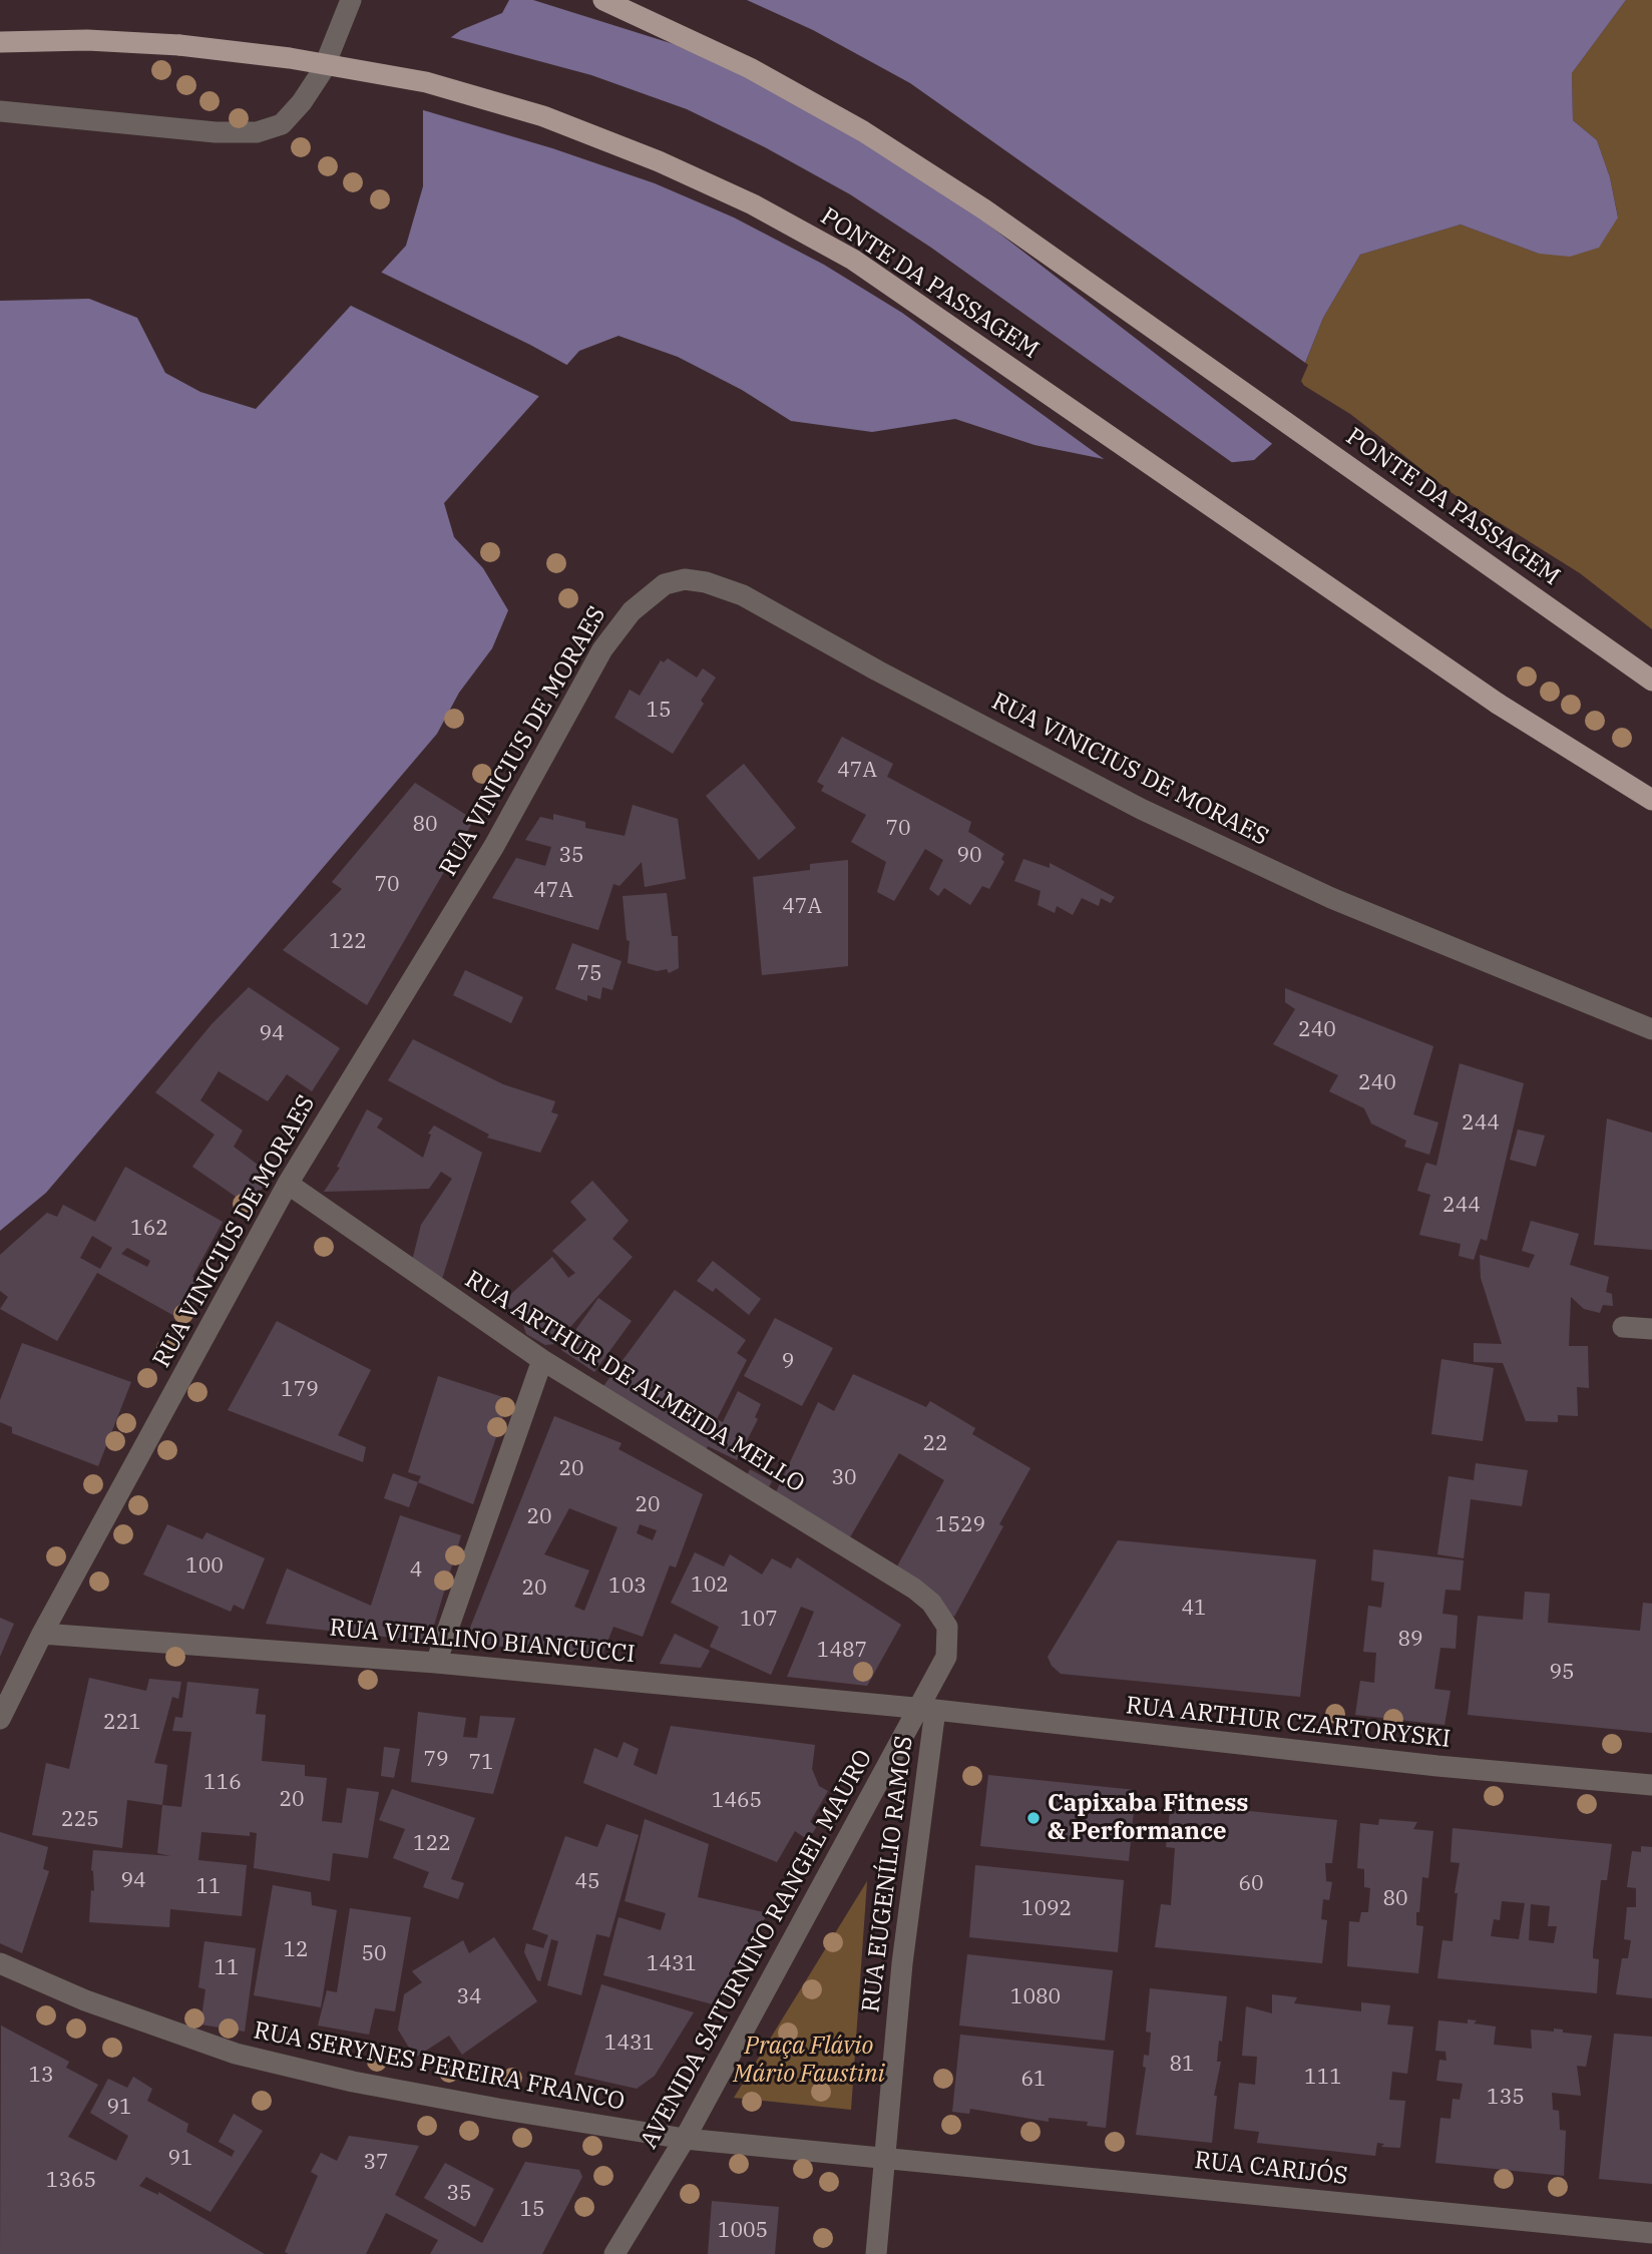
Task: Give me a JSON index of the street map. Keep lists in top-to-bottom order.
{
  "streets": {
    "main road": ["PONTE DA PASSAGEM"],
    "street": [
      "RUA VINICIUS DE MORAES",
      "RUA ARTHUR DE ALMEIDA MELLO",
      "RUA VITALINO BIANCUCCI",
      "RUA ARTHUR CZARTORYSKI",
      "RUA EUGENÍLIO RAMOS",
      "AVENIDA SATURNINO RANGEL MAURO",
      "RUA SERYNES PEREIRA FRANCO",
      "RUA CARIJÓS"
    ]
  },
  "crossings": [
    ["RUA VINICIUS DE MORAES", "RUA ARTHUR DE ALMEIDA MELLO"],
    ["RUA VINICIUS DE MORAES", "RUA VITALINO BIANCUCCI"],
    ["RUA ARTHUR DE ALMEIDA MELLO", "AVENIDA SATURNINO RANGEL MAURO"],
    ["RUA VITALINO BIANCUCCI", "RUA ARTHUR CZARTORYSKI"],
    ["RUA VITALINO BIANCUCCI", "RUA EUGENÍLIO RAMOS"],
    ["RUA VITALINO BIANCUCCI", "AVENIDA SATURNINO RANGEL MAURO"],
    ["RUA ARTHUR CZARTORYSKI", "RUA EUGENÍLIO RAMOS"],
    ["RUA ARTHUR CZARTORYSKI", "AVENIDA SATURNINO RANGEL MAURO"],
    ["RUA EUGENÍLIO RAMOS", "AVENIDA SATURNINO RANGEL MAURO"],
    ["RUA EUGENÍLIO RAMOS", "RUA SERYNES PEREIRA FRANCO"],
    ["RUA EUGENÍLIO RAMOS", "RUA CARIJÓS"],
    ["AVENIDA SATURNINO RANGEL MAURO", "RUA SERYNES PEREIRA FRANCO"],
    ["RUA SERYNES PEREIRA FRANCO", "RUA CARIJÓS"]
  ],
  "parks": ["Praça Flávio Mário Faustini"],
  "places": ["Capixaba Fitness & Performance"],
  "house_numbers": [
    "15",
    "47A",
    "80",
    "70",
    "35",
    "90",
    "70",
    "47A",
    "47A",
    "122",
    "75",
    "240",
    "94",
    "240",
    "244",
    "244",
    "162",
    "9",
    "179",
    "22",
    "20",
    "30",
    "20",
    "20",
    "1529",
    "100",
    "4",
    "102",
    "103",
    "20",
    "41",
    "107",
    "89",
    "1487",
    "95",
    "221",
    "79",
    "71",
    "116",
    "20",
    "1465",
    "225",
    "122",
    "94",
    "45",
    "60",
    "11",
    "80",
    "1092",
    "12",
    "50",
    "1431",
    "11",
    "34",
    "1080",
    "1431",
    "81",
    "13",
    "111",
    "61",
    "135",
    "91",
    "91",
    "37",
    "1365",
    "35",
    "15",
    "1005"
  ]
}
